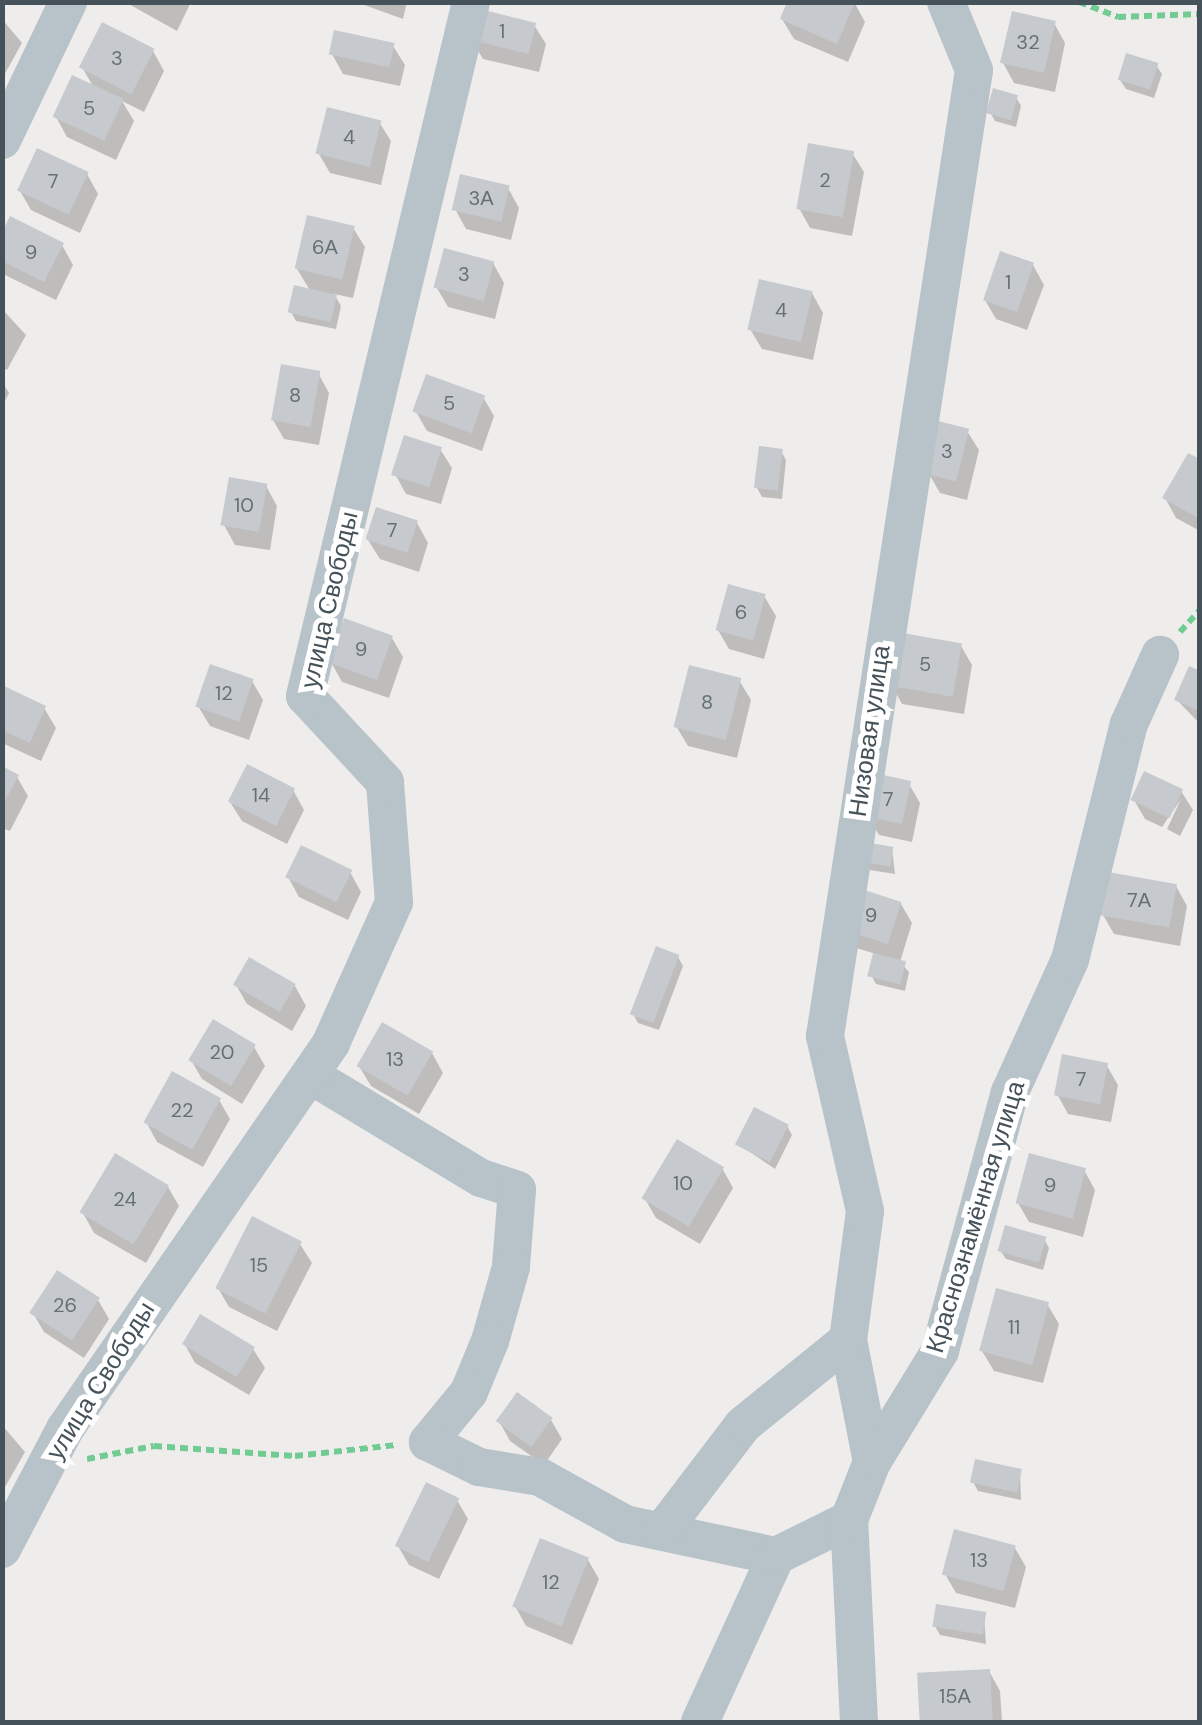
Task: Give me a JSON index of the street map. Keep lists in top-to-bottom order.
{
  "streets": {
    "street": ["улица Свободы", "Низовая улица", "Краснознамённая улица"]
  },
  "crossings": [
    ["Низовая улица", "Краснознамённая улица"]
  ],
  "house_numbers": [
    "1",
    "32",
    "3",
    "5",
    "4",
    "2",
    "7",
    "3А",
    "6А",
    "9",
    "3",
    "1",
    "4",
    "8",
    "5",
    "3",
    "10",
    "7",
    "6",
    "9",
    "5",
    "12",
    "8",
    "14",
    "7",
    "7А",
    "9",
    "20",
    "13",
    "7",
    "22",
    "10",
    "9",
    "24",
    "15",
    "26",
    "11",
    "13",
    "12",
    "15А"
  ]
}
